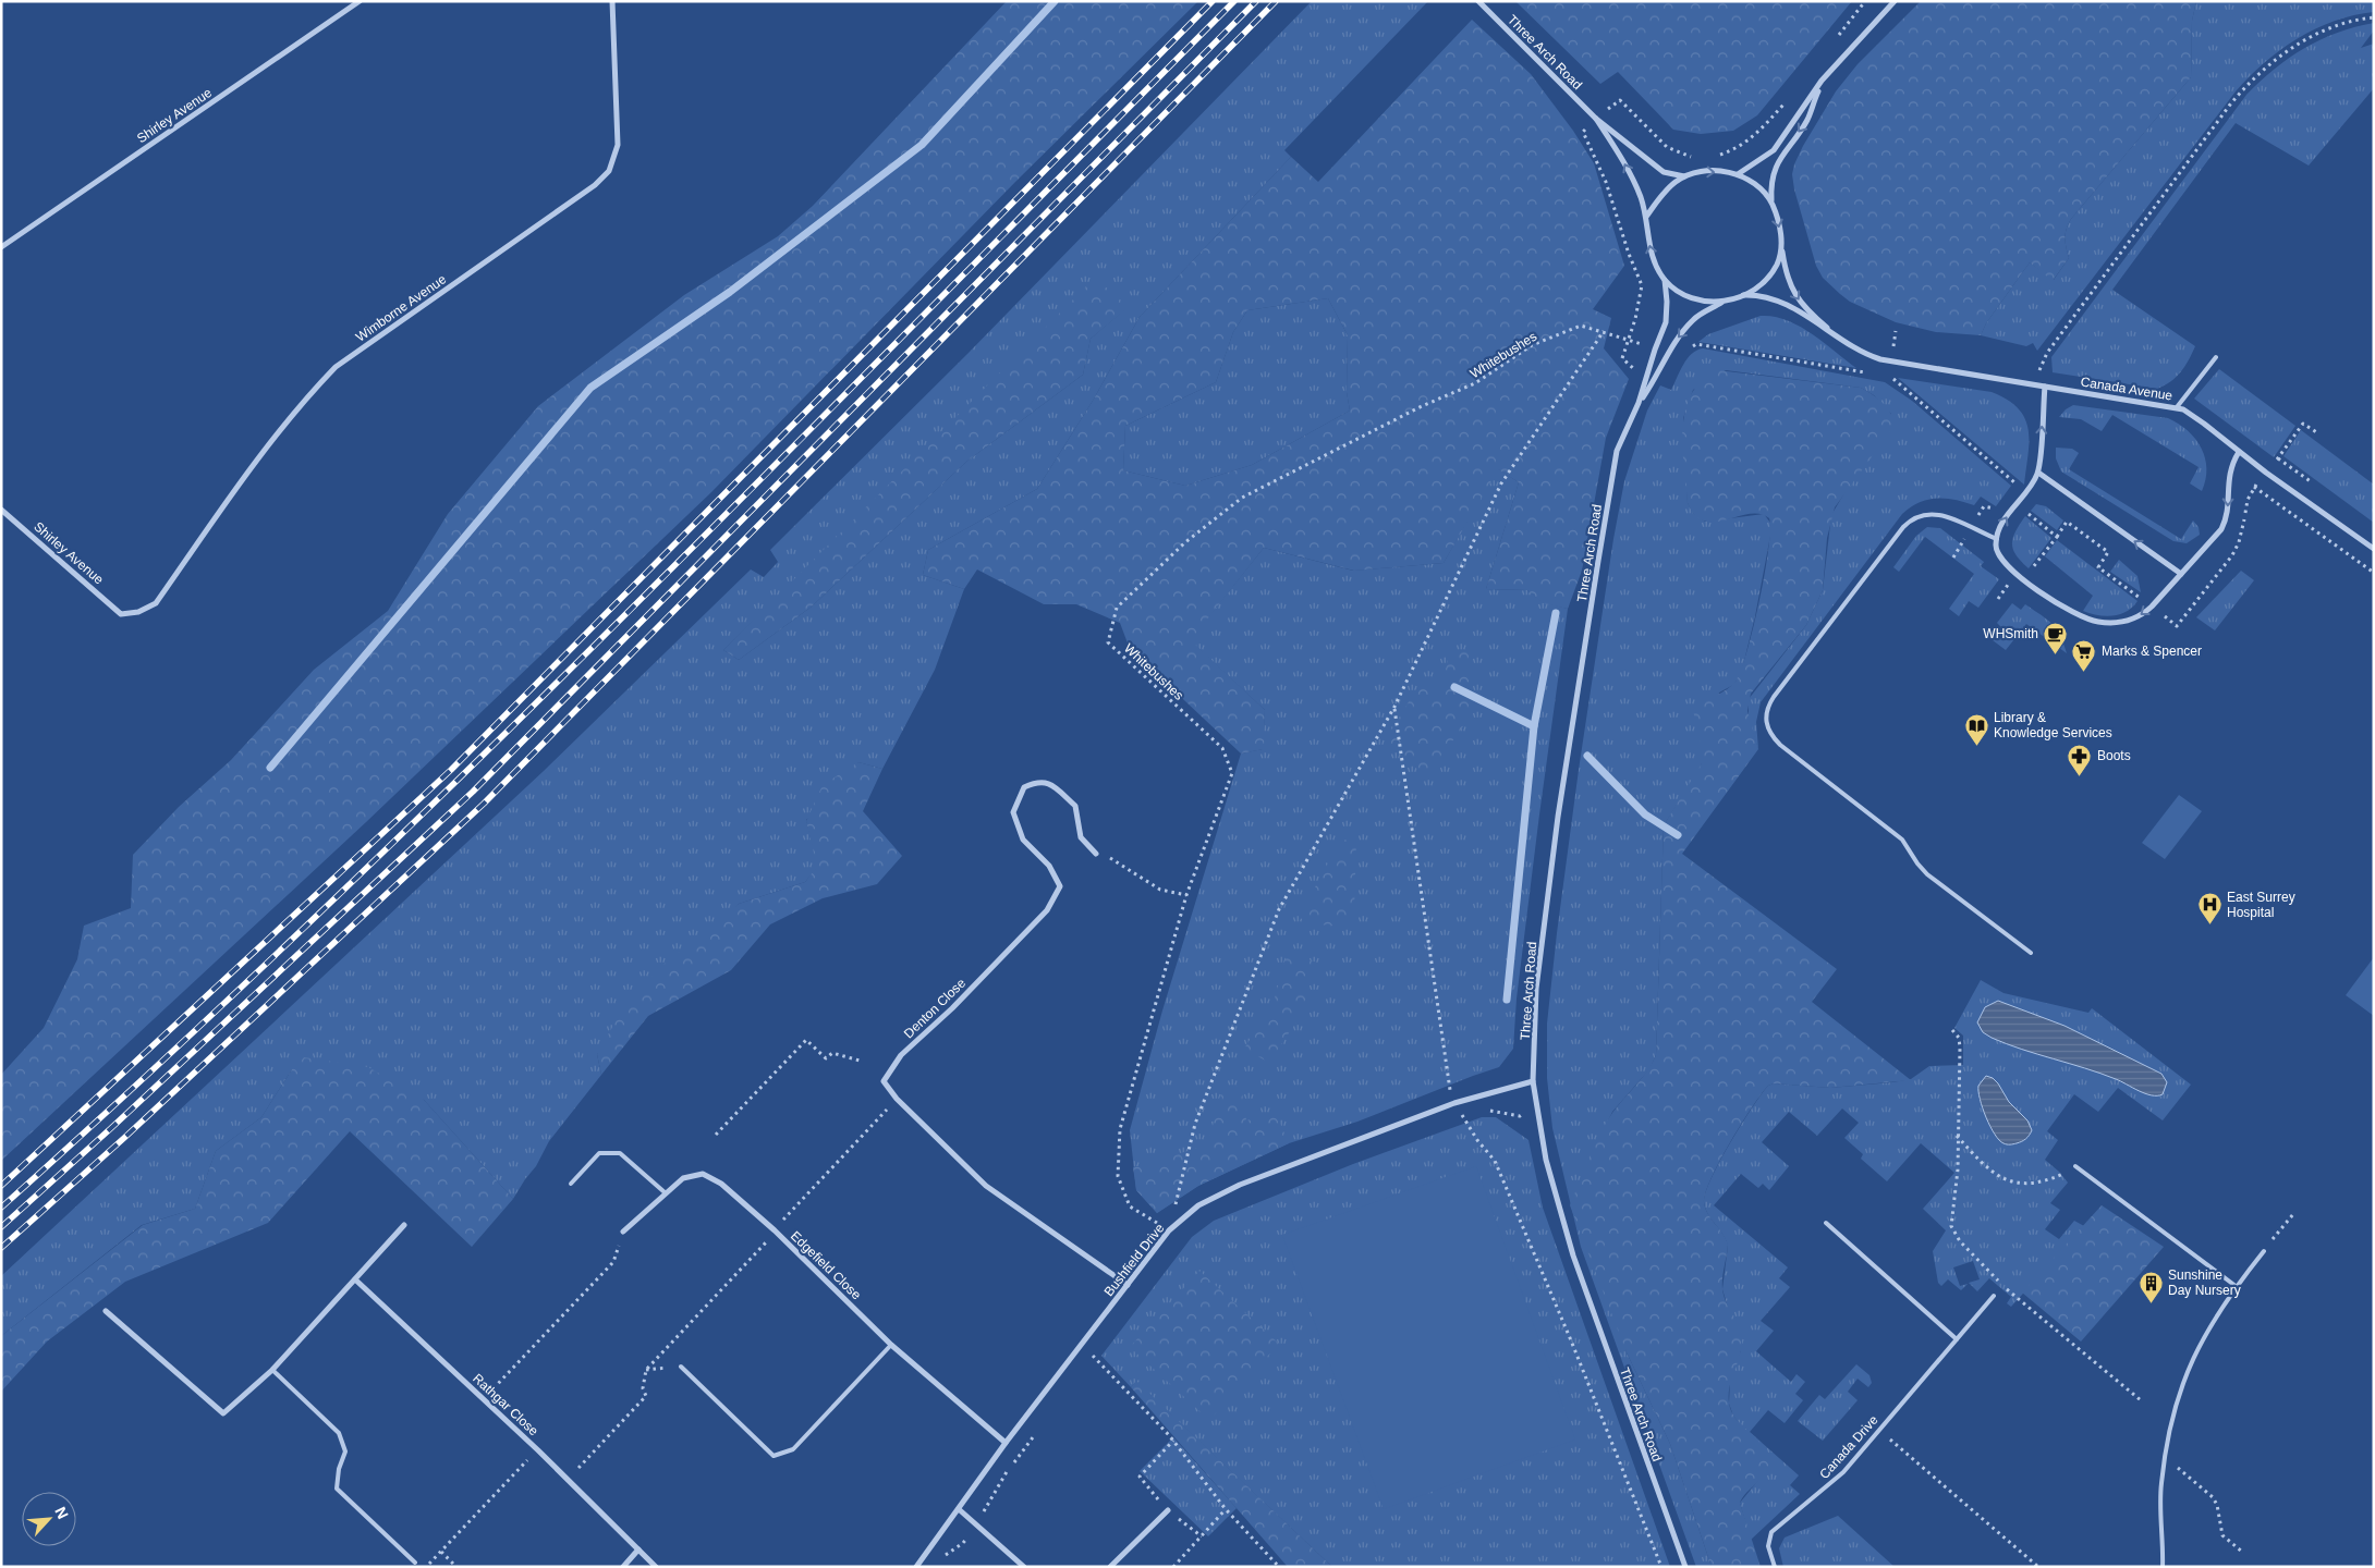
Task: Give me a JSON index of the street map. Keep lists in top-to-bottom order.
{
  "streets": {
    "street": [
      "Three Arch Road",
      "Shirley Avenue",
      "Wimborne Avenue",
      "Canada Avenue",
      "Denton Close",
      "Bushfield Drive",
      "Edgefield Close",
      "Rathgar Close"
    ],
    "lane": ["Canada Drive"],
    "path": ["Whitebushes"]
  },
  "crossings": [
    ["Three Arch Road", "Canada Avenue"],
    ["Three Arch Road", "Bushfield Drive"],
    ["Shirley Avenue", "Wimborne Avenue"],
    ["Whitebushes", "Bushfield Drive"],
    ["Denton Close", "Bushfield Drive"],
    ["Bushfield Drive", "Edgefield Close"]
  ],
  "places": {
    "cafe": ["WHSmith"],
    "supermarket": ["Marks & Spencer"],
    "library": ["Library & Knowledge Services"],
    "pharmacy": ["Boots"],
    "hospital": ["East Surrey Hospital"],
    "building": ["Sunshine Day Nursery"]
  },
  "north": "top right"
}
